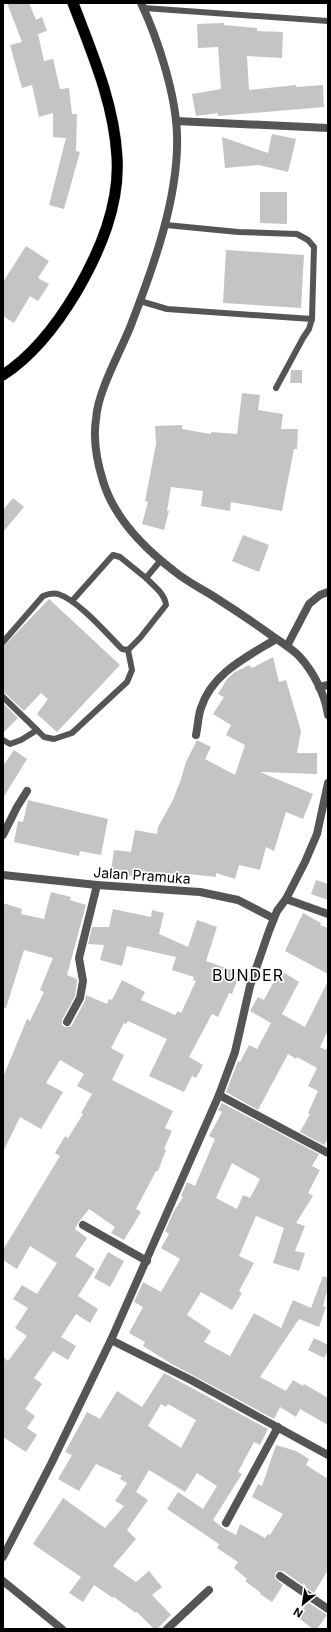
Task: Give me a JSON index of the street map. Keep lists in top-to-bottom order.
{
  "streets": {
    "street": ["Jalan Pramuka"]
  },
  "districts": ["BUNDER"],
  "north": "bottom left"
}
